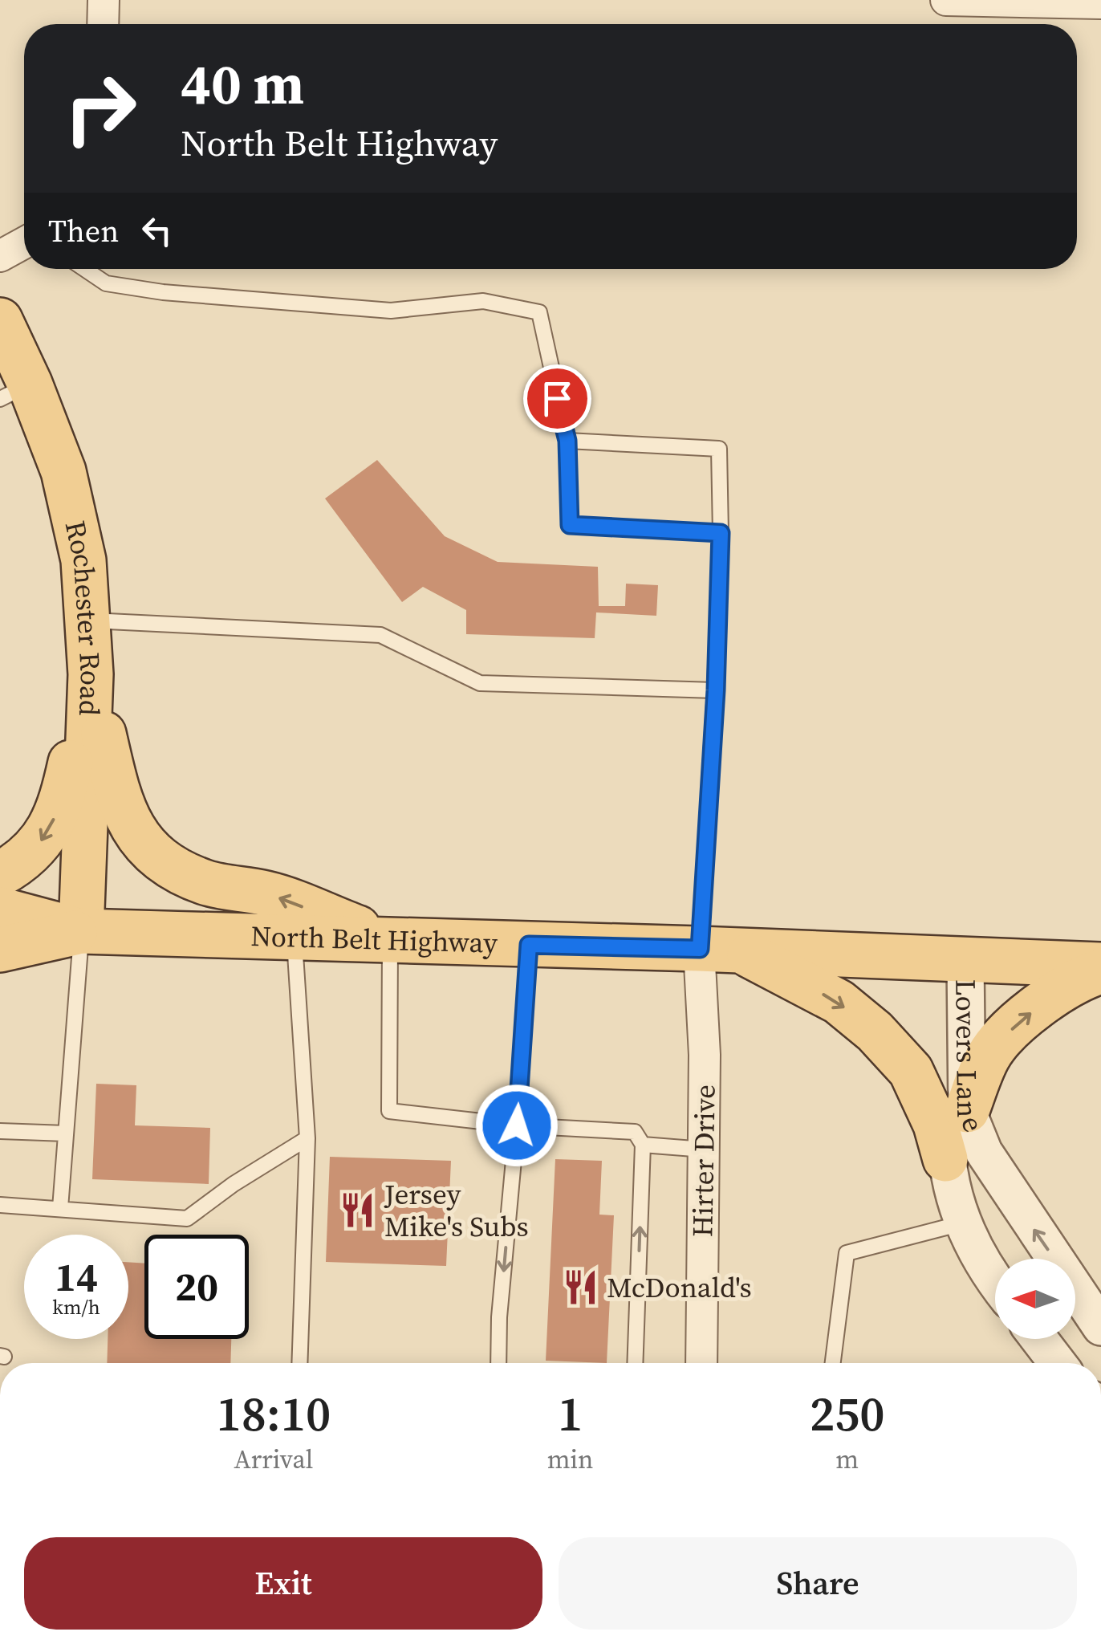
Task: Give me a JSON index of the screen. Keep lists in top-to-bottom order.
{
  "streets": {
    "main road": ["Rochester Road", "North Belt Highway"],
    "street": ["Lovers Lane", "Hirter Drive"]
  },
  "crossings": [
    ["Rochester Road", "North Belt Highway"],
    ["North Belt Highway", "Lovers Lane"],
    ["North Belt Highway", "Hirter Drive"]
  ],
  "places": {
    "restaurant": ["Jersey Mike's Subs", "McDonald's"]
  },
  "north": "left",
  "page": {
    "turn": ["40 m", "North Belt Highway"],
    "then": "Then",
    "speed": "14 km/h",
    "limit": "20",
    "eta": [
      "18:10",
      "Arrival",
      "1",
      "min",
      "250",
      "m"
    ],
    "buttons": ["Exit", "Share"]
  }
}
